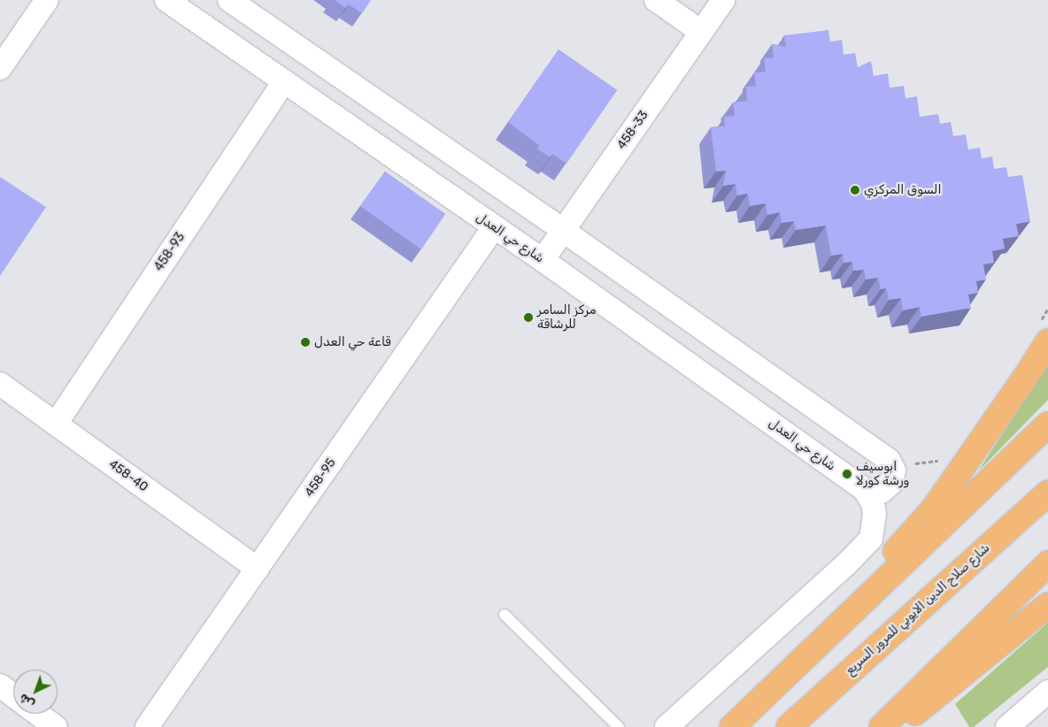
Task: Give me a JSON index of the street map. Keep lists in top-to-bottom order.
{
  "streets": {
    "highway": ["شارع صلاح الدين الايوبي للمرور السريع"],
    "street": [
      "458-33",
      "شارع حي العدل",
      "458-93",
      "458-40",
      "458-95"
    ]
  },
  "crossings": [
    ["458-33", "شارع حي العدل"],
    ["شارع حي العدل", "458-93"],
    ["شارع حي العدل", "458-95"],
    ["458-93", "458-40"],
    ["458-40", "458-95"]
  ],
  "places": [
    "السوق المركزي",
    "مركز السامر للرشاقة",
    "قاعة حي العدل",
    "ابوسيف ورشة كورلا"
  ],
  "north": "bottom left"
}
